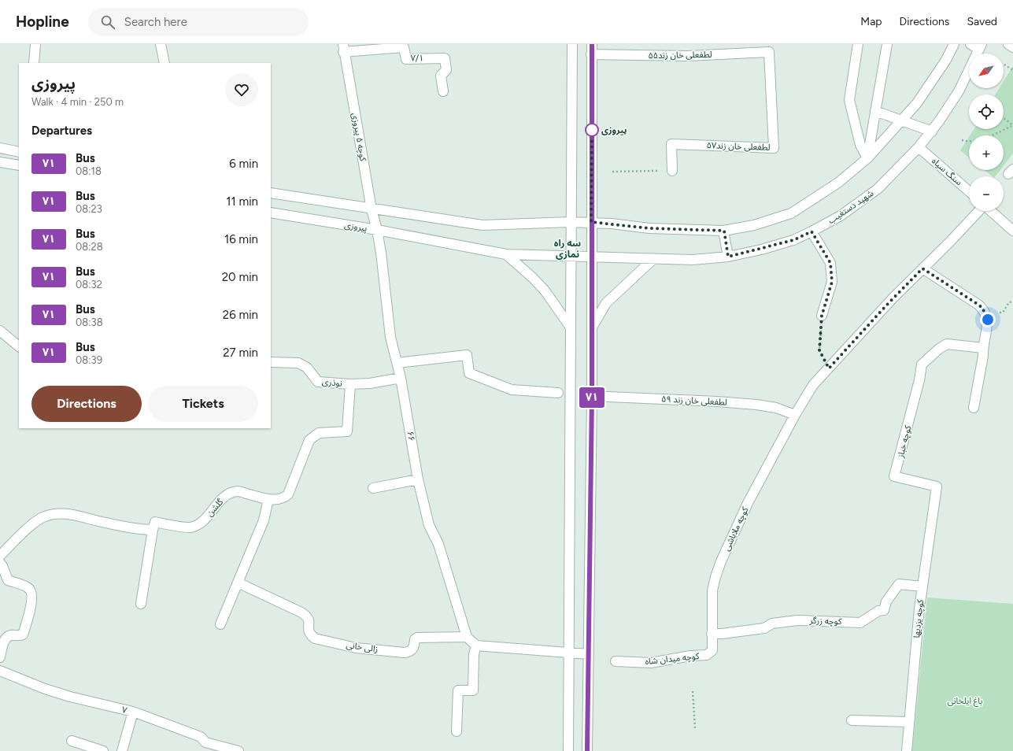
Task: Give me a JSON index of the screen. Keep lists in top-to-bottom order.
{
  "streets": {
    "street": [
      "لطفعلی خان زند۵۵",
      "۷/۱",
      "کوچه ۵ پیروزی",
      "لطفعلی خان زند۵۷",
      "سنگ سیاه",
      "شهید دستغیب",
      "پیروزی",
      "نوذری",
      "لطفعلی خان زند ۵۹",
      "۶۶",
      "کوچه خباز",
      "گلشن",
      "کوچه ملاباشی",
      "کوچه یزدیها",
      "کوچه زرگر",
      "زالی خانی",
      "کوچه میدان شاه",
      "۷"
    ]
  },
  "crossings": [
    ["لطفعلی خان زند۵۵", "لطفعلی خان زند۵۷"],
    ["۷/۱", "کوچه ۵ پیروزی"],
    ["کوچه ۵ پیروزی", "پیروزی"],
    ["کوچه ۵ پیروزی", "۶۶"],
    ["سنگ سیاه", "شهید دستغیب"],
    ["شهید دستغیب", "پیروزی"],
    ["پیروزی", "۶۶"],
    ["نوذری", "۶۶"],
    ["نوذری", "گلشن"],
    ["لطفعلی خان زند ۵۹", "کوچه ملاباشی"],
    ["۶۶", "زالی خانی"],
    ["کوچه خباز", "کوچه یزدیها"],
    ["کوچه ملاباشی", "کوچه زرگر"],
    ["کوچه ملاباشی", "کوچه میدان شاه"],
    ["کوچه یزدیها", "کوچه زرگر"]
  ],
  "districts": ["سه راه نمازی"],
  "parks": ["باغ ایلخانی"],
  "places": ["پیروزی"],
  "lines": ["bus line ۷۱"],
  "north": "bottom left",
  "page": {
    "header": "Hopline",
    "search": "Search here",
    "nav": ["Map", "Directions", "Saved"],
    "on_map": "۷۱",
    "map_buttons": ["+", "−"],
    "heading": [
      ["پیروزی", "Walk · 4 min · 250 m"],
      "Departures"
    ],
    "list": [
      {
        "mark": "۷۱",
        "name": "Bus",
        "note": "08:18",
        "value": "6 min"
      },
      {
        "mark": "۷۱",
        "name": "Bus",
        "note": "08:23",
        "value": "11 min"
      },
      {
        "mark": "۷۱",
        "name": "Bus",
        "note": "08:28",
        "value": "16 min"
      },
      {
        "mark": "۷۱",
        "name": "Bus",
        "note": "08:32",
        "value": "20 min"
      },
      {
        "mark": "۷۱",
        "name": "Bus",
        "note": "08:38",
        "value": "26 min"
      },
      {
        "mark": "۷۱",
        "name": "Bus",
        "note": "08:39",
        "value": "27 min"
      }
    ],
    "buttons": ["Directions", "Tickets"]
  }
}
